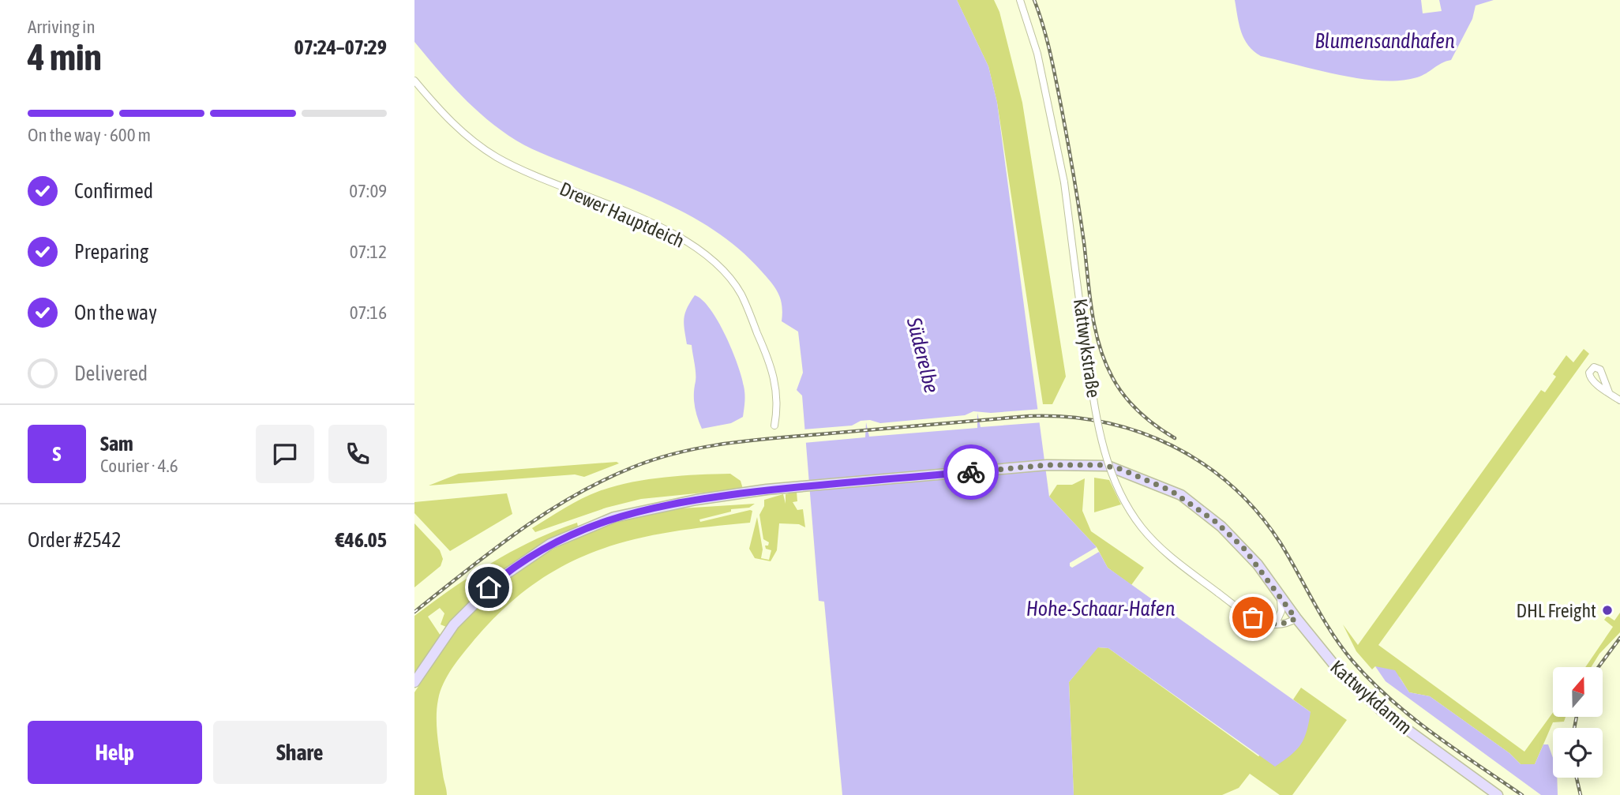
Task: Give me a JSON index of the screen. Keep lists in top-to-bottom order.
{
  "streets": {
    "main road": ["Kattwykdamm"],
    "street": ["Drewer Hauptdeich", "Kattwykstraße"]
  },
  "water": ["Blumensandhafen", "Süderelbe", "Hohe-Schaar-Hafen"],
  "places": ["DHL Freight"],
  "north": "top",
  "page": {
    "heading": ["4 min", "Arriving in", "07:24–07:29"],
    "panel": [
      "Sam",
      "Courier · 4.6",
      "Order #2542",
      "€46.05"
    ],
    "bar": "On the way · 600 m",
    "list": [
      ["Confirmed", "07:09"],
      ["Preparing", "07:12"],
      ["On the way", "07:16"],
      "Delivered"
    ],
    "round": "S",
    "buttons": ["Help", "Share"]
  }
}
